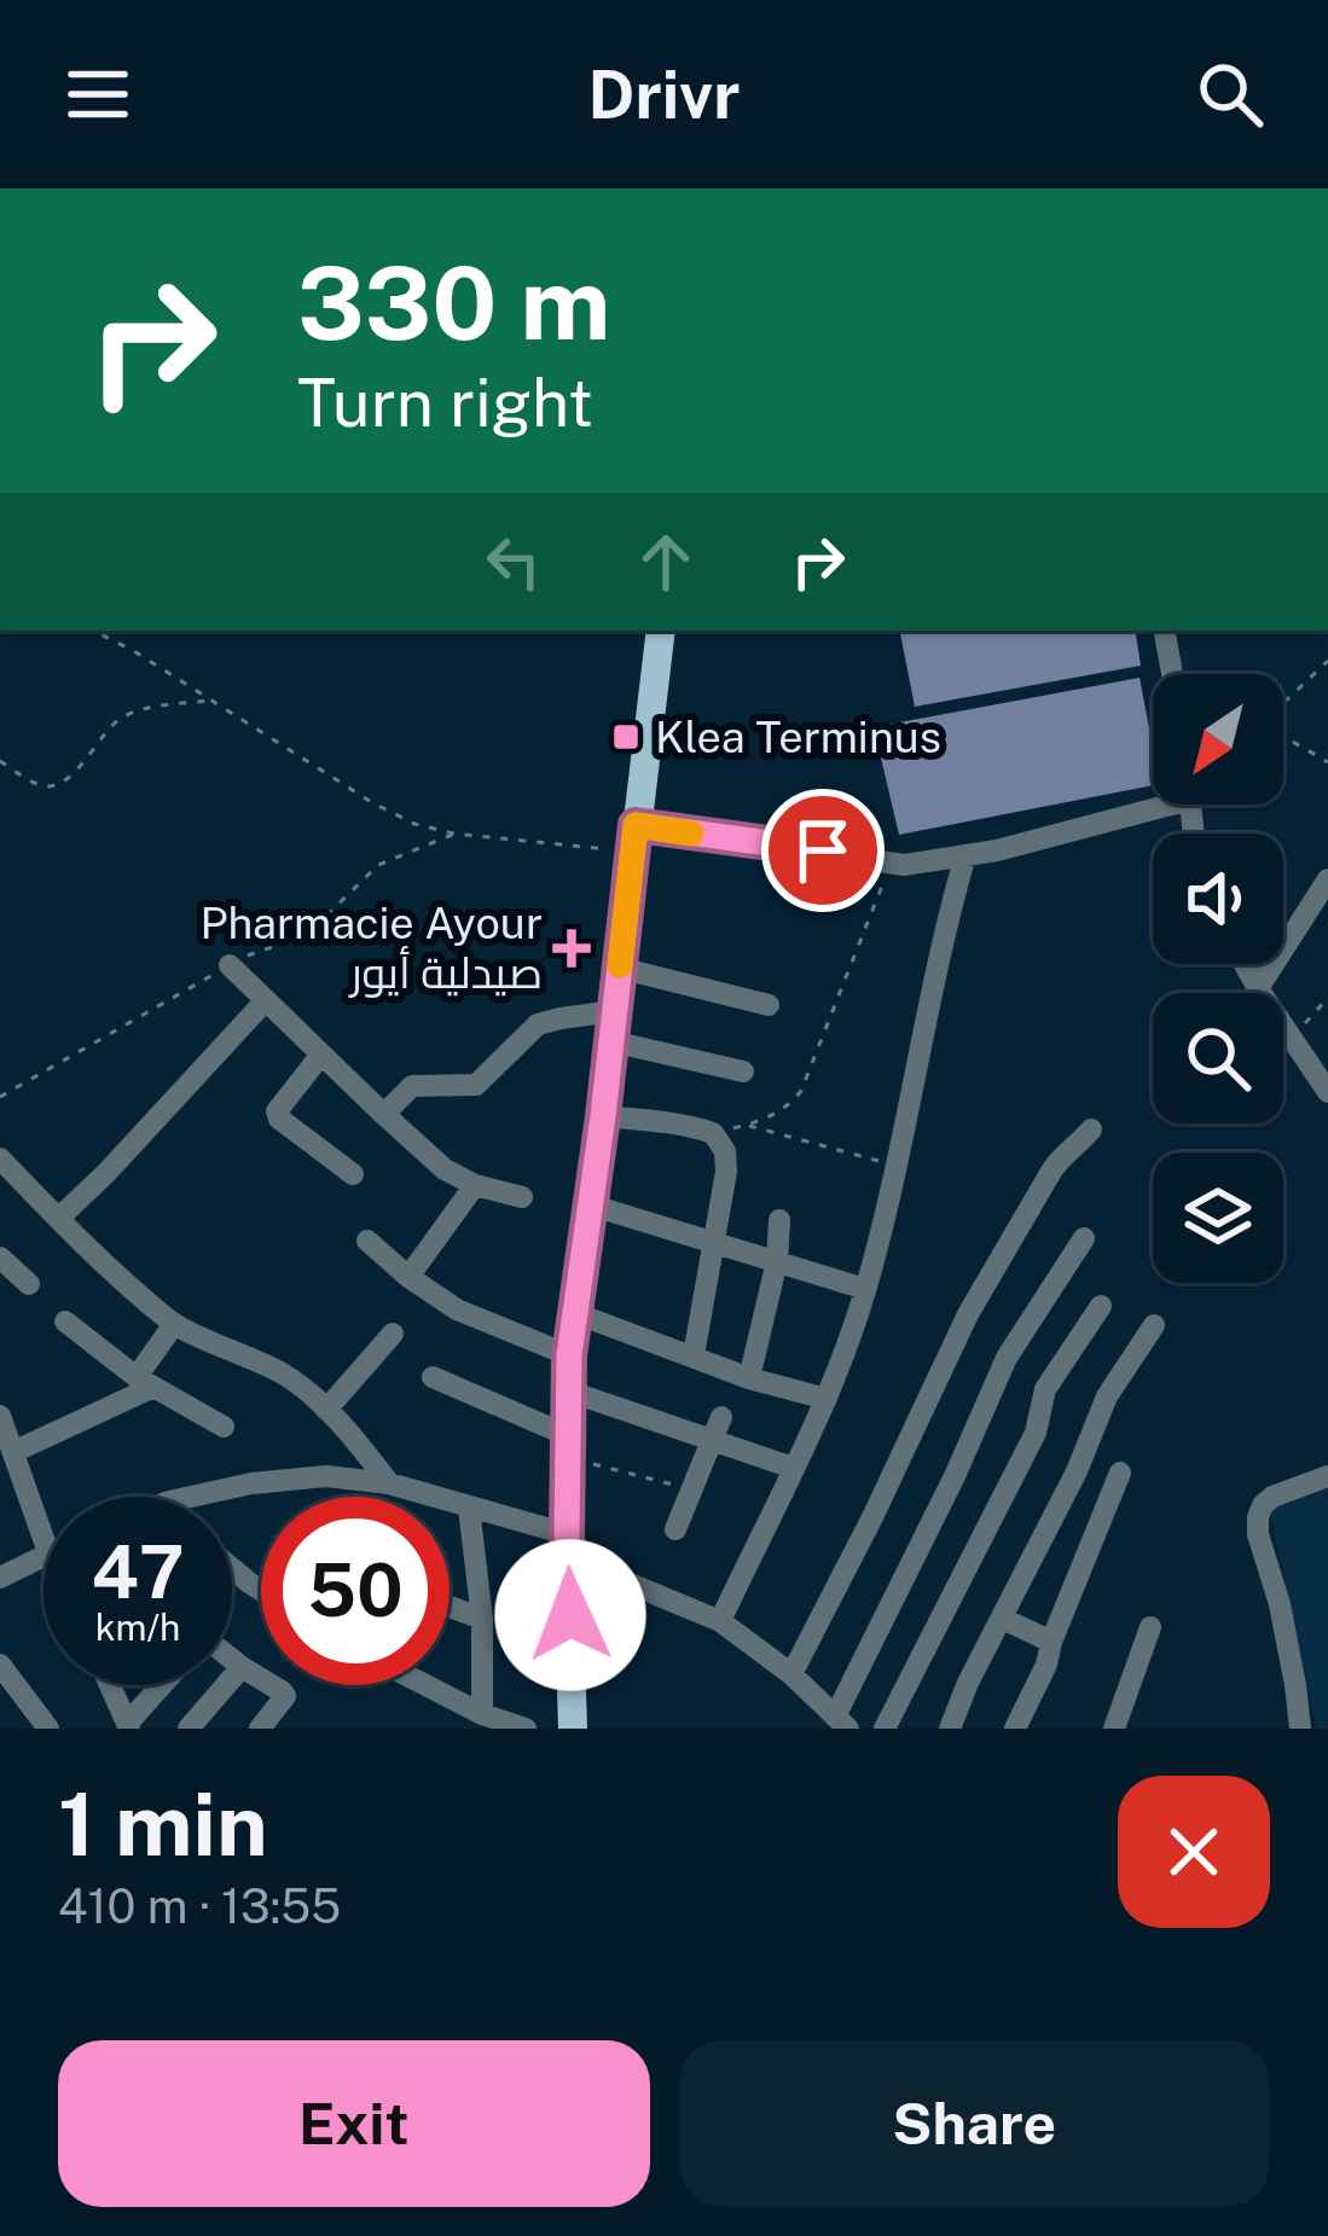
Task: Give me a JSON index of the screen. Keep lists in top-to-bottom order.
{
  "places": {
    "transit": ["Klea Terminus"],
    "health": ["Pharmacie Ayour صيدلية أيور"]
  },
  "north": "bottom left",
  "page": {
    "header": "Drivr",
    "turn": ["330 m", "Turn right"],
    "speed": "47 km/h",
    "limit": "50",
    "heading": ["1 min", "410 m · 13:55"],
    "buttons": ["Exit", "Share"]
  }
}
